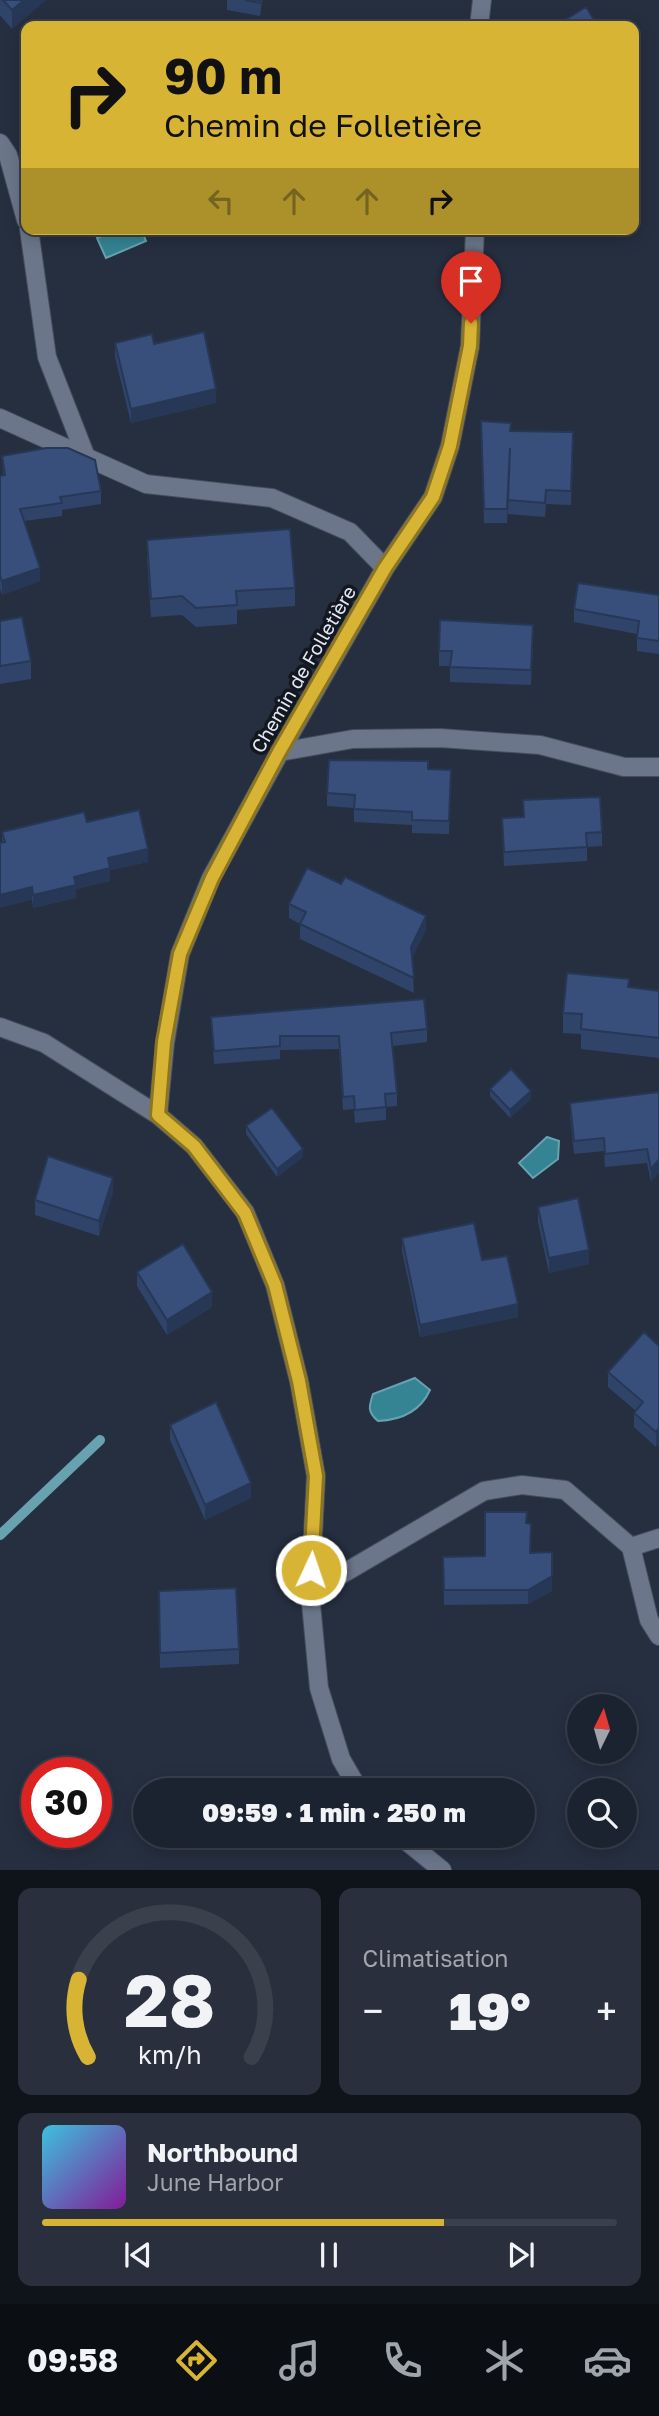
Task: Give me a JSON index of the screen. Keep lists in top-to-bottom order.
{
  "streets": {
    "street": ["Chemin de Folletière"]
  },
  "north": "top",
  "page": {
    "turn": ["90 m", "Chemin de Folletière"],
    "limit": "30",
    "trip": "09:59 · 1 min · 250 m",
    "tile": "Climatisation",
    "heat": ["−", "19°", "+"],
    "song": ["Northbound", "June Harbor"],
    "tabs": "09:58",
    "gauge": ["28", "km/h"]
  }
}
